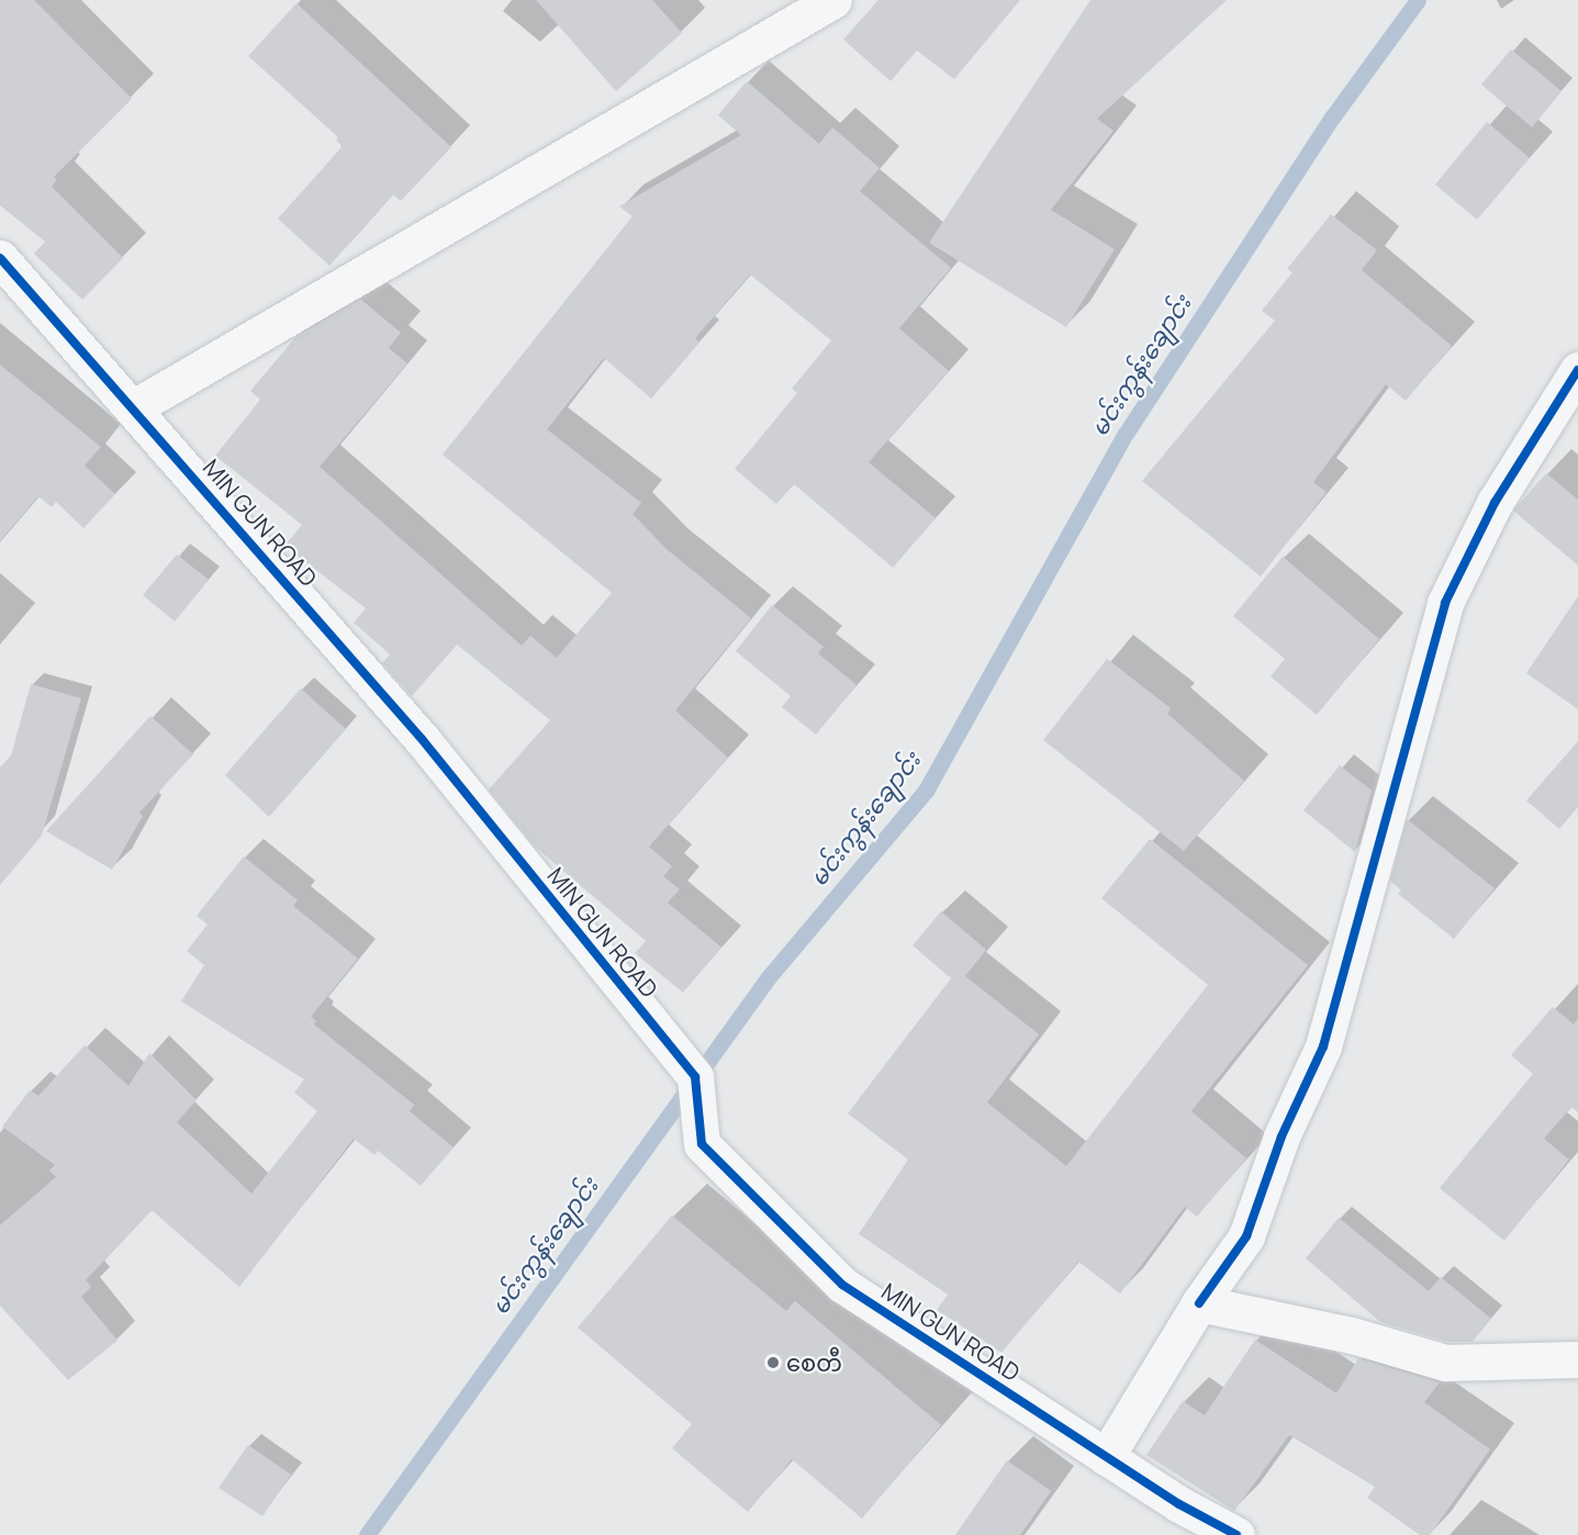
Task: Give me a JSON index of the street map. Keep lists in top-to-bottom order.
{
  "streets": {
    "street": ["MIN GUN ROAD"]
  },
  "water": ["မင်းကွန်းချောင်း"],
  "places": ["စေတီ"]
}
